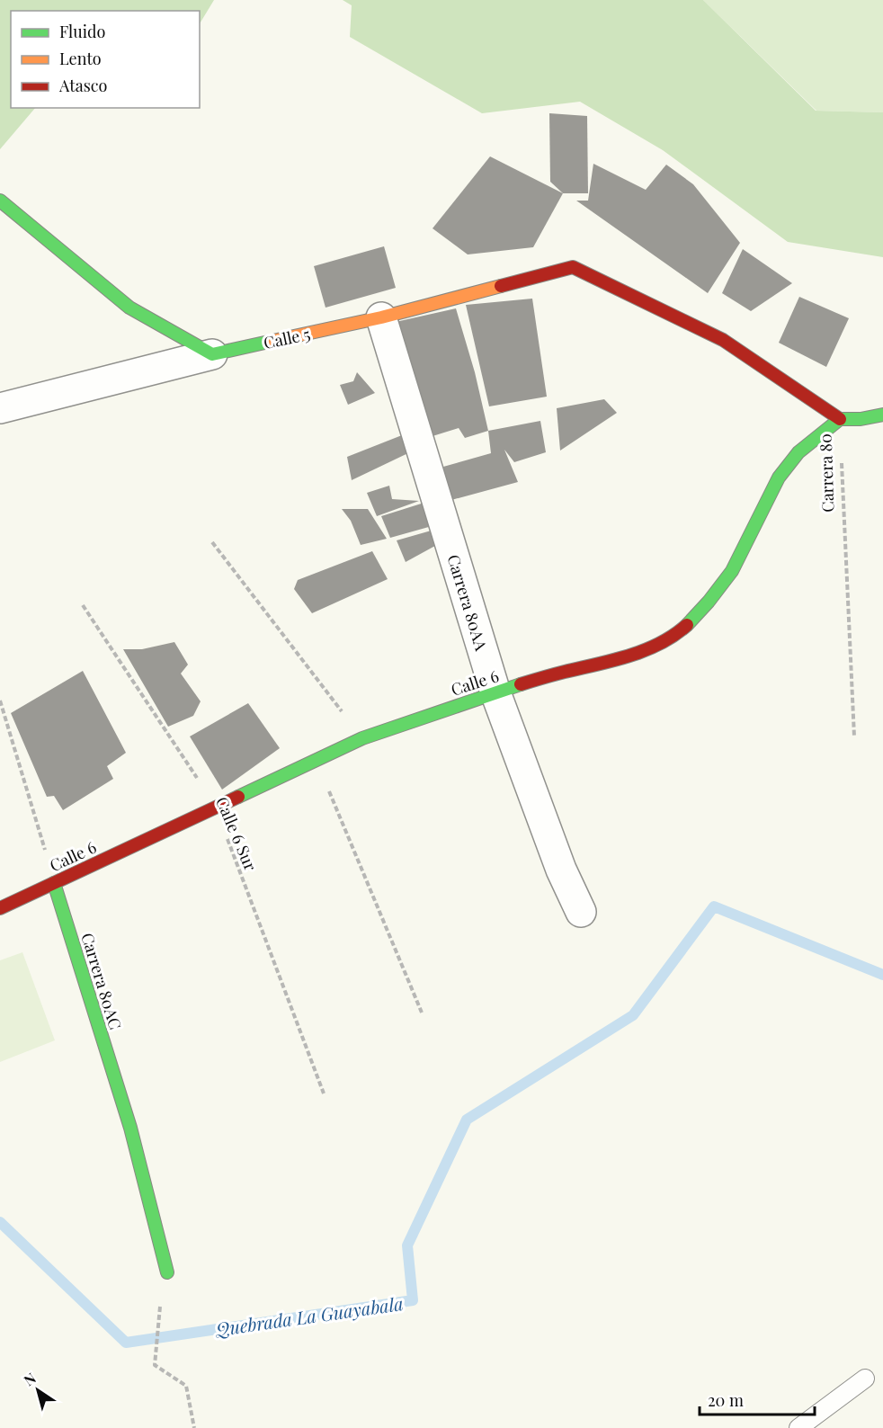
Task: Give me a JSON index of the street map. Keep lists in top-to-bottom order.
{
  "streets": {
    "street": [
      "Calle 5",
      "Carrera 80",
      "Carrera 80AA",
      "Calle 6",
      "Carrera 80AC"
    ],
    "path": ["Calle 6 Sur"]
  },
  "crossings": [
    ["Calle 5", "Carrera 80"],
    ["Calle 5", "Carrera 80AA"],
    ["Carrera 80", "Calle 6"],
    ["Carrera 80AA", "Calle 6"],
    ["Calle 6", "Calle 6 Sur"],
    ["Calle 6", "Carrera 80AC"]
  ],
  "water": ["Quebrada La Guayabala"],
  "legend": ["Fluido", "Lento", "Atasco"],
  "scale_bar": "20 m",
  "north": "top left"
}
